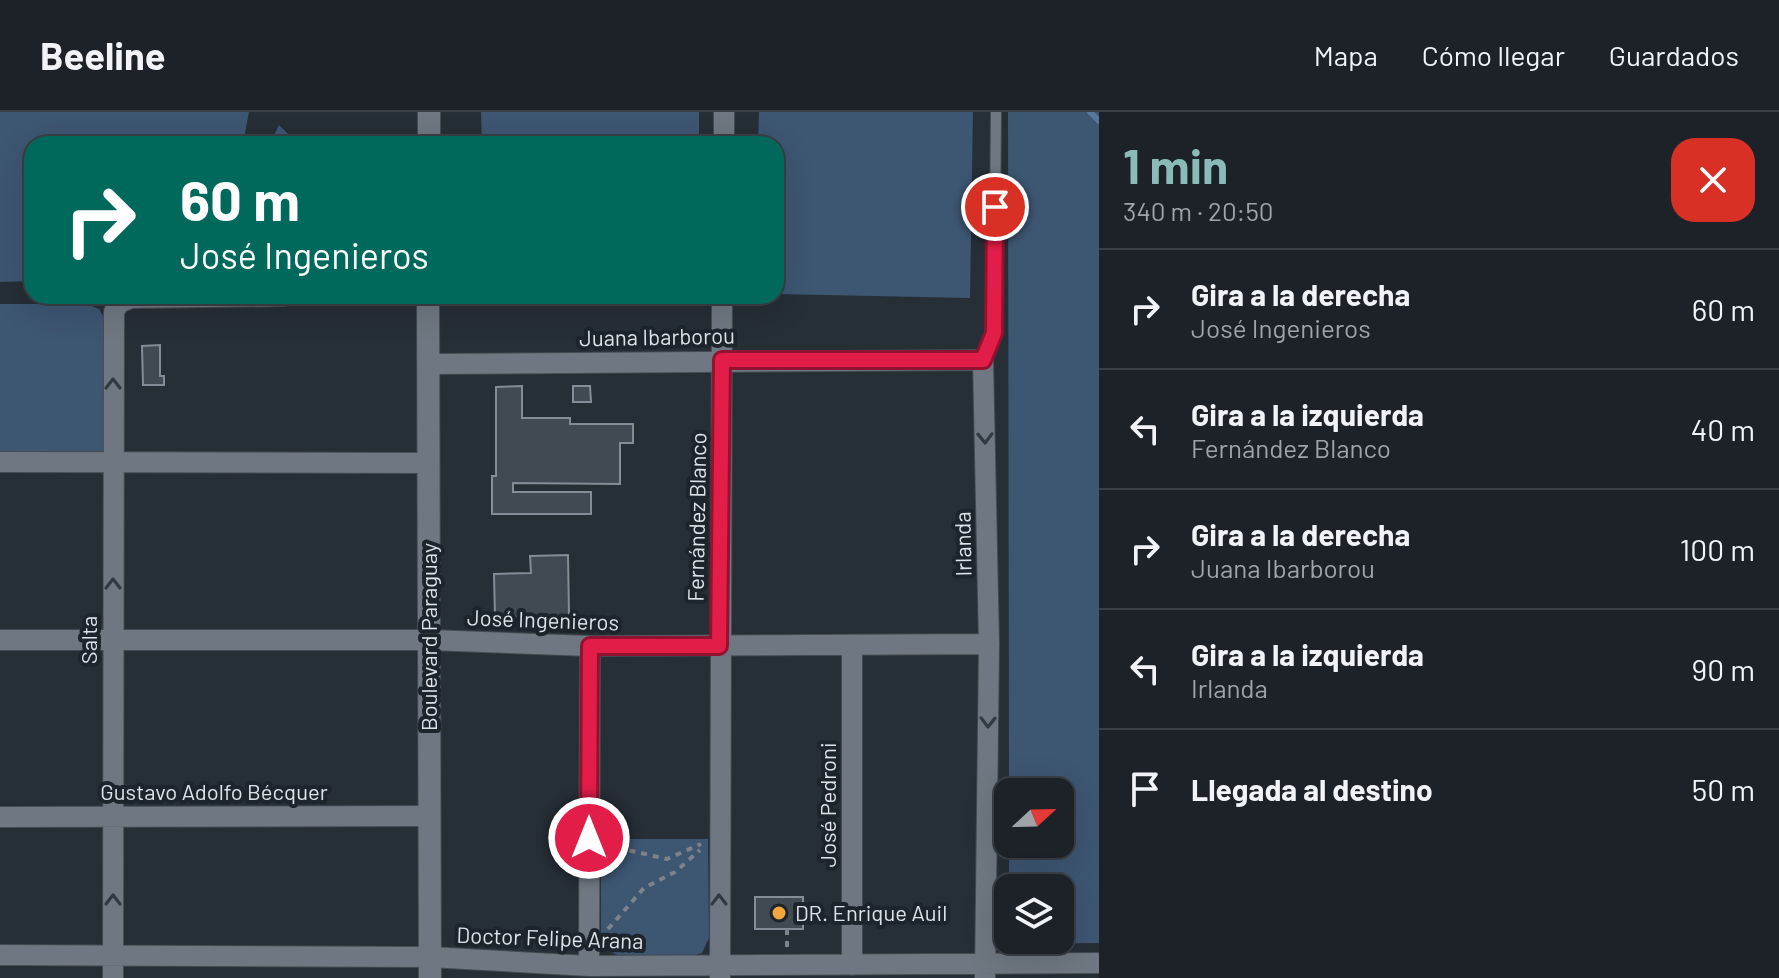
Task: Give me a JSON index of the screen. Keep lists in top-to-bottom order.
{
  "streets": {
    "street": [
      "Juana Ibarborou",
      "Fernández Blanco",
      "Irlanda",
      "José Ingenieros",
      "Boulevard Paraguay",
      "Salta",
      "Gustavo Adolfo Bécquer",
      "José Pedroni",
      "Doctor Felipe Arana"
    ]
  },
  "crossings": [
    ["Juana Ibarborou", "Fernández Blanco"],
    ["Juana Ibarborou", "Irlanda"],
    ["Juana Ibarborou", "Boulevard Paraguay"],
    ["Fernández Blanco", "José Ingenieros"],
    ["Fernández Blanco", "Doctor Felipe Arana"],
    ["Irlanda", "José Ingenieros"],
    ["Irlanda", "Doctor Felipe Arana"],
    ["José Ingenieros", "Boulevard Paraguay"],
    ["José Ingenieros", "Salta"],
    ["José Ingenieros", "José Pedroni"],
    ["Boulevard Paraguay", "Gustavo Adolfo Bécquer"],
    ["Boulevard Paraguay", "Doctor Felipe Arana"],
    ["Salta", "Gustavo Adolfo Bécquer"],
    ["Salta", "Doctor Felipe Arana"],
    ["José Pedroni", "Doctor Felipe Arana"]
  ],
  "one_way": ["Irlanda", "Salta"],
  "places": ["DR. Enrique Auil"],
  "north": "right",
  "page": {
    "header": "Beeline",
    "nav": ["Mapa", "Cómo llegar", "Guardados"],
    "heading": ["1 min", "340 m · 20:50"],
    "turn": ["60 m", "José Ingenieros"],
    "list": [
      {
        "name": "Gira a la derecha",
        "note": "José Ingenieros",
        "value": "60 m"
      },
      {
        "name": "Gira a la izquierda",
        "note": "Fernández Blanco",
        "value": "40 m"
      },
      {
        "name": "Gira a la derecha",
        "note": "Juana Ibarborou",
        "value": "100 m"
      },
      {
        "name": "Gira a la izquierda",
        "note": "Irlanda",
        "value": "90 m"
      },
      {
        "name": "Llegada al destino",
        "value": "50 m"
      }
    ]
  }
}
